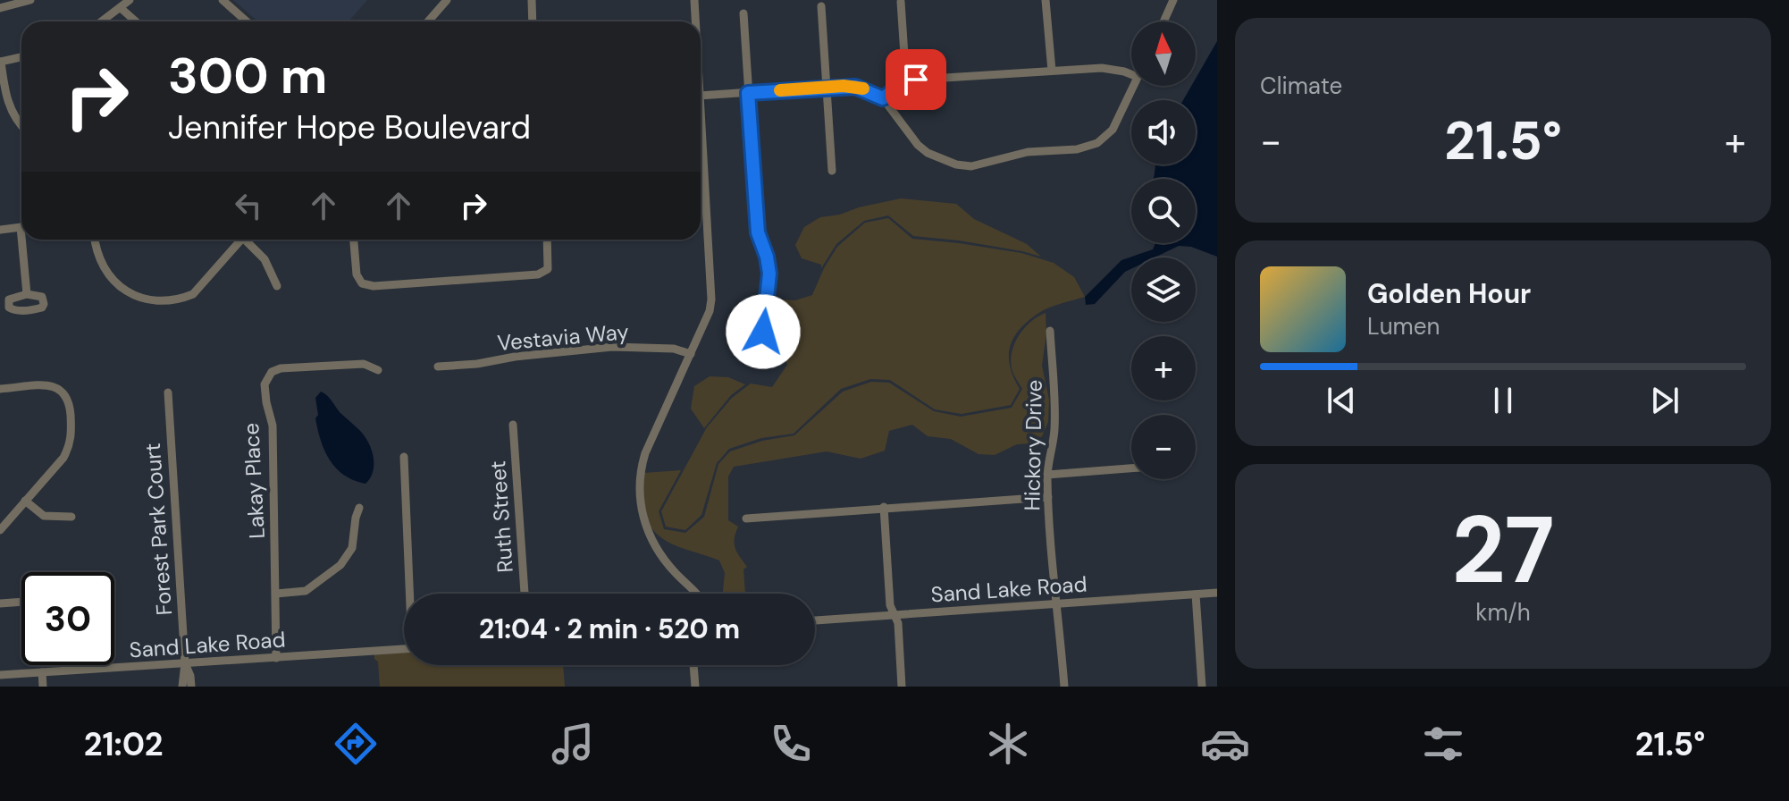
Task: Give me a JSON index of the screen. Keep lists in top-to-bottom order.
{
  "streets": {
    "street": [
      "Vestavia Way",
      "Hickory Drive",
      "Lakay Place",
      "Ruth Street",
      "Forest Park Court",
      "Sand Lake Road"
    ]
  },
  "crossings": [
    ["Hickory Drive", "Sand Lake Road"],
    ["Lakay Place", "Sand Lake Road"],
    ["Forest Park Court", "Sand Lake Road"]
  ],
  "north": "top",
  "page": {
    "tile": [
      "Climate",
      ["27", "km/h"]
    ],
    "map_buttons": ["+", "−"],
    "turn": ["300 m", "Jennifer Hope Boulevard"],
    "heat": ["−", "21.5°", "+"],
    "song": ["Golden Hour", "Lumen"],
    "limit": "30",
    "trip": "21:04 · 2 min · 520 m",
    "tabs": ["21:02", "21.5°"]
  }
}
